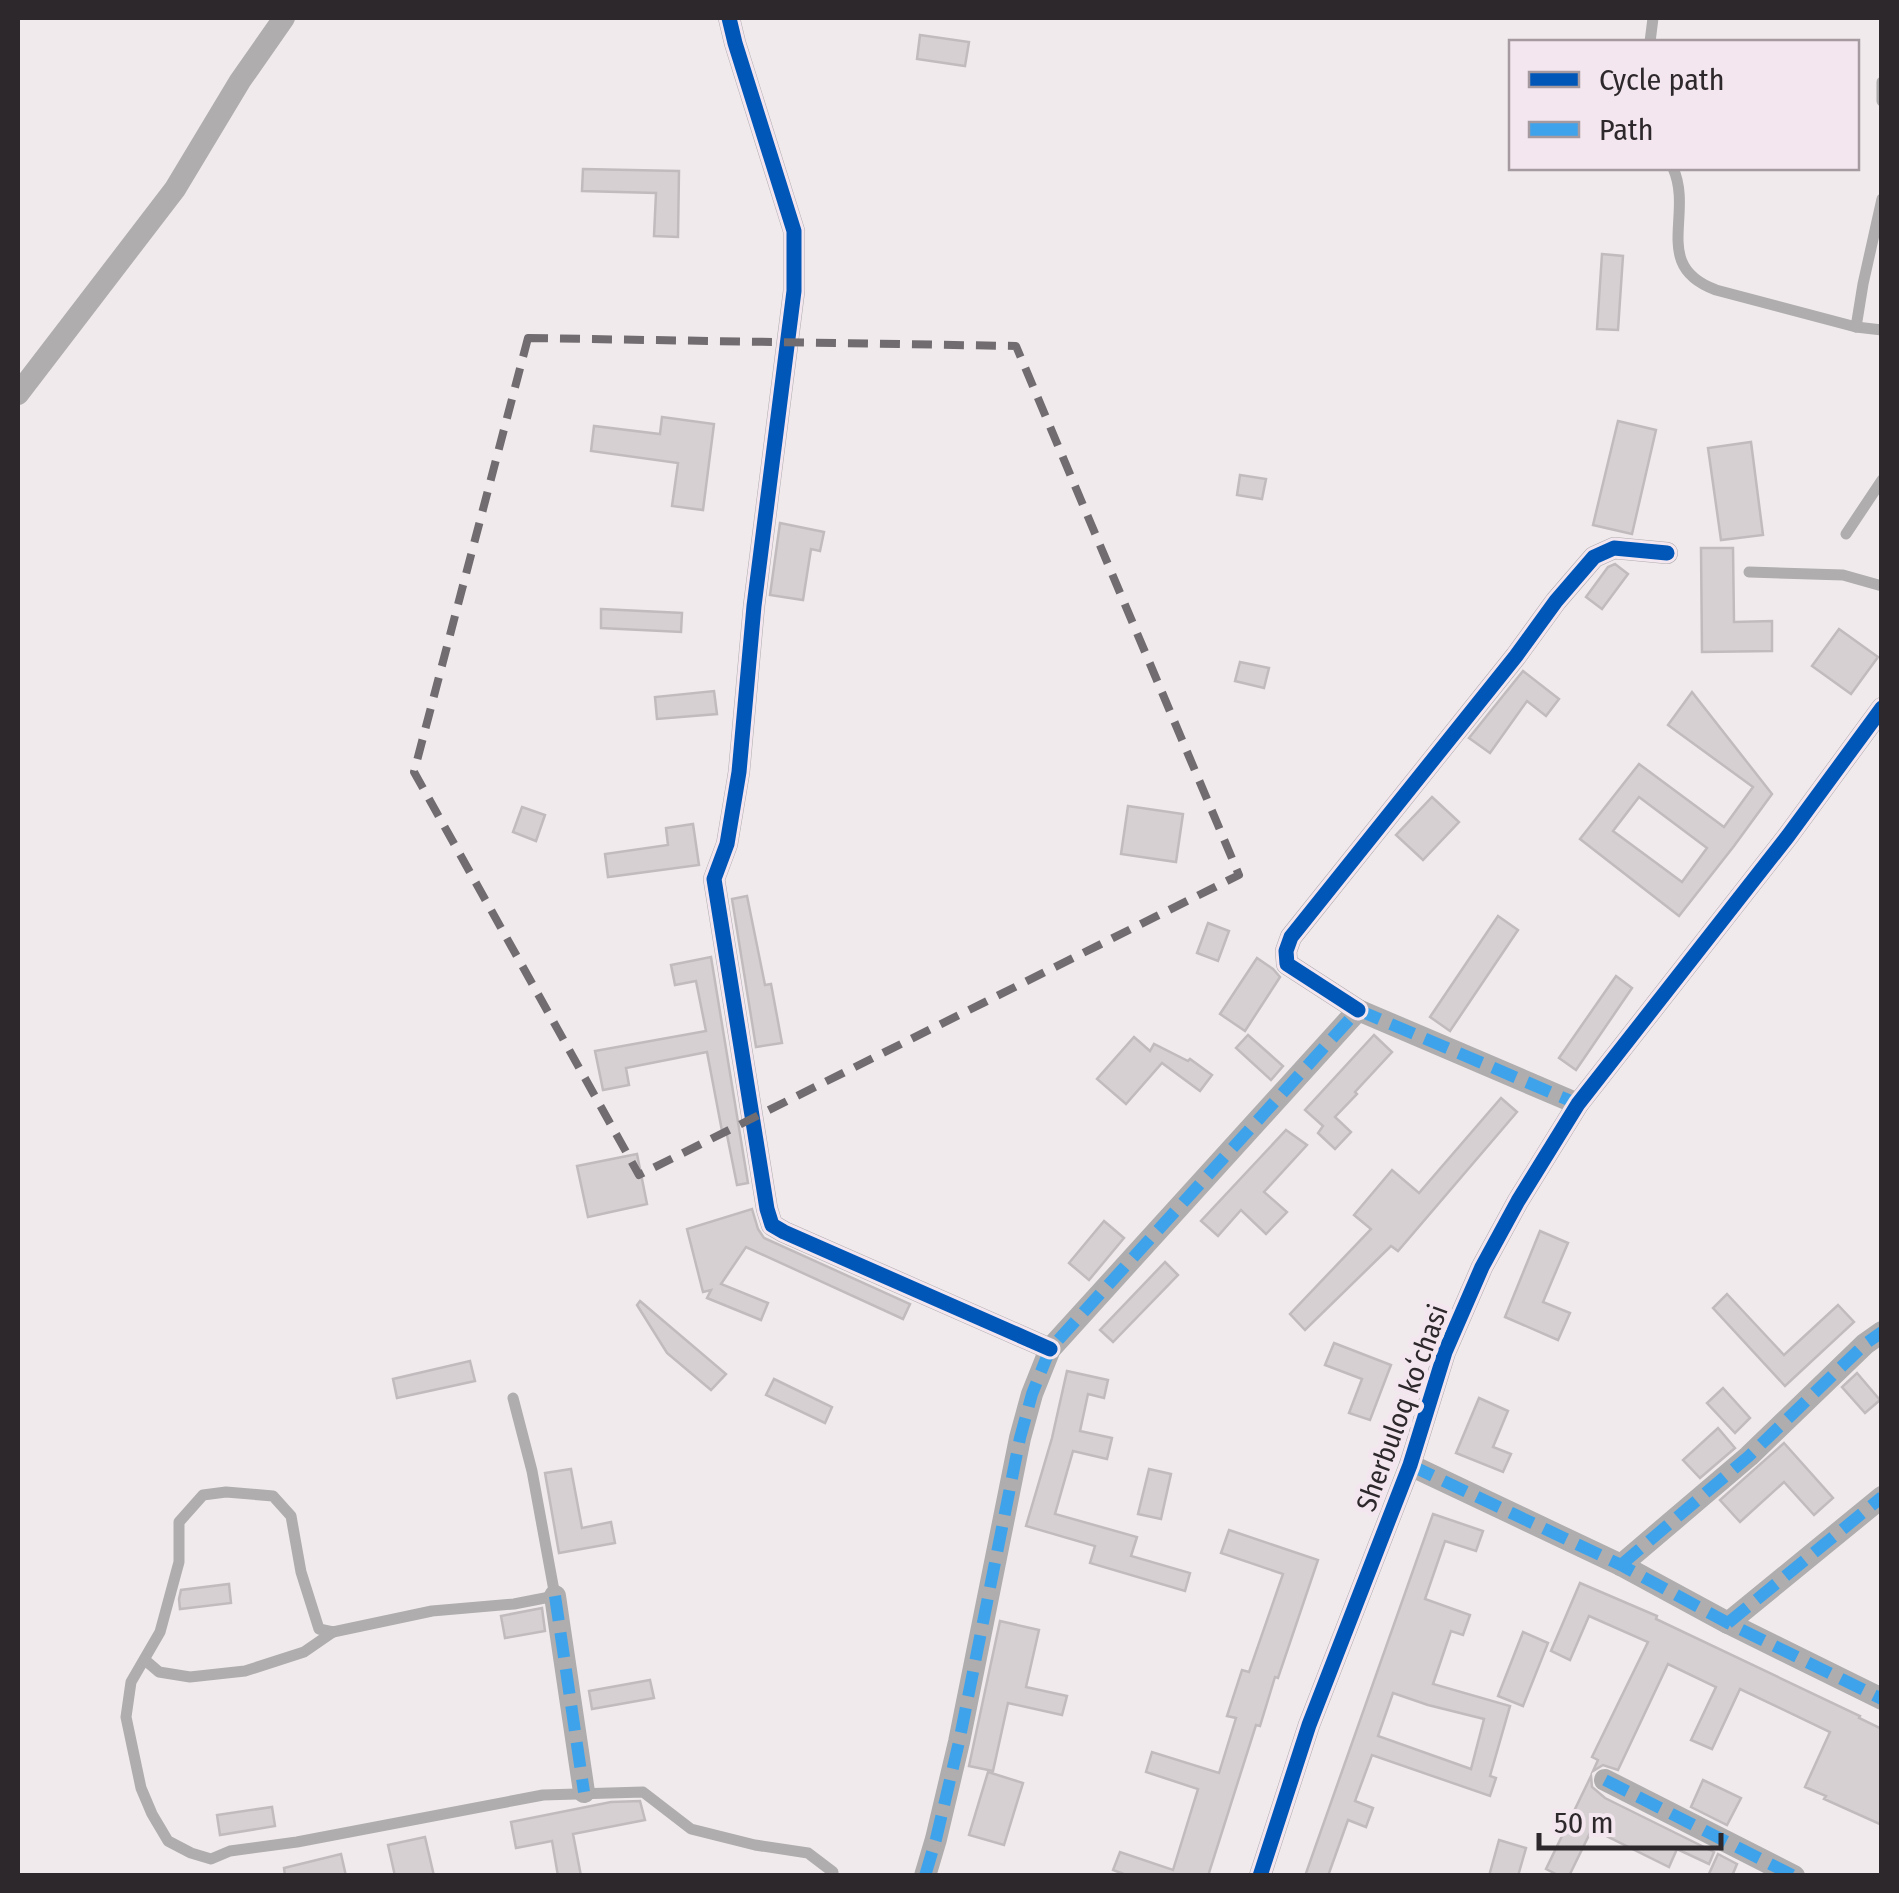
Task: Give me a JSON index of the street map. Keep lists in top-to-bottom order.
{
  "streets": {
    "street": ["Sherbuloq koʻchasi"]
  },
  "legend": ["Cycle path", "Path"],
  "scale_bar": "50 m"
}
